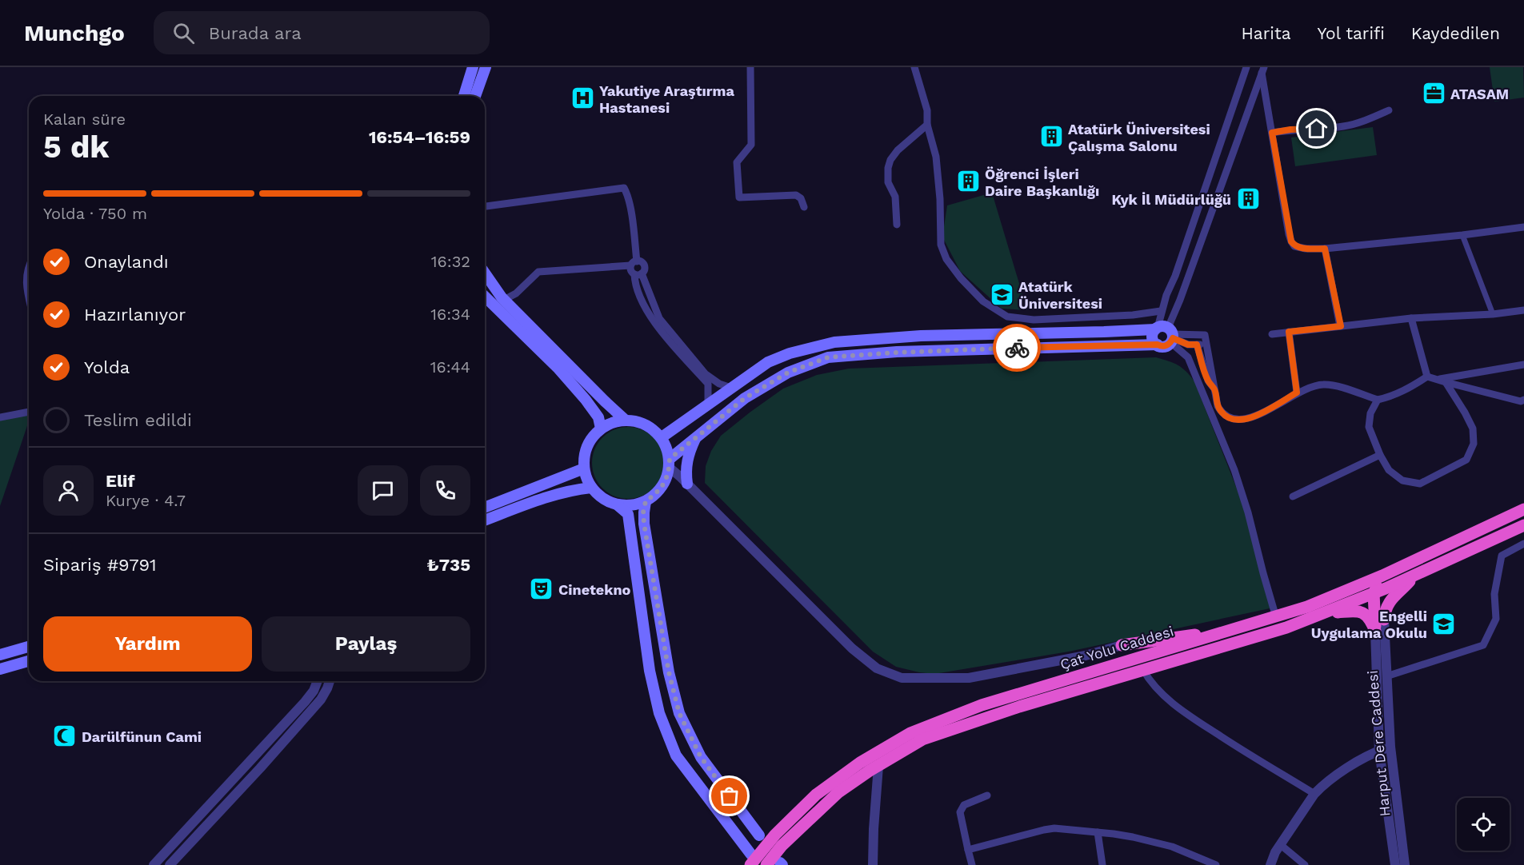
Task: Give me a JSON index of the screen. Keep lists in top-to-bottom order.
{
  "streets": {
    "highway": ["Çat Yolu Caddesi"],
    "street": ["Harput Dere Caddesi"]
  },
  "places": {
    "office": ["ATASAM"],
    "hospital": ["Yakutiye Araştırma Hastanesi"],
    "building": ["Atatürk Üniversitesi Çalışma Salonu", "Öğrenci İşleri Daire Başkanlığı", "Kyk İl Müdürlüğü"],
    "school or university": ["Atatürk Üniversitesi", "Engelli Uygulama Okulu"],
    "theatre": ["Cinetekno"],
    "mosque": ["Darülfünun Cami"]
  },
  "page": {
    "header": "Munchgo",
    "search": "Burada ara",
    "nav": ["Harita", "Yol tarifi", "Kaydedilen"],
    "heading": ["5 dk", "Kalan süre", "16:54–16:59"],
    "panel": [
      "Elif",
      "Kurye · 4.7",
      "Sipariş #9791",
      "₺735"
    ],
    "bar": "Yolda · 750 m",
    "list": [
      ["Onaylandı", "16:32"],
      ["Hazırlanıyor", "16:34"],
      ["Yolda", "16:44"],
      "Teslim edildi"
    ],
    "buttons": ["Yardım", "Paylaş"]
  }
}
